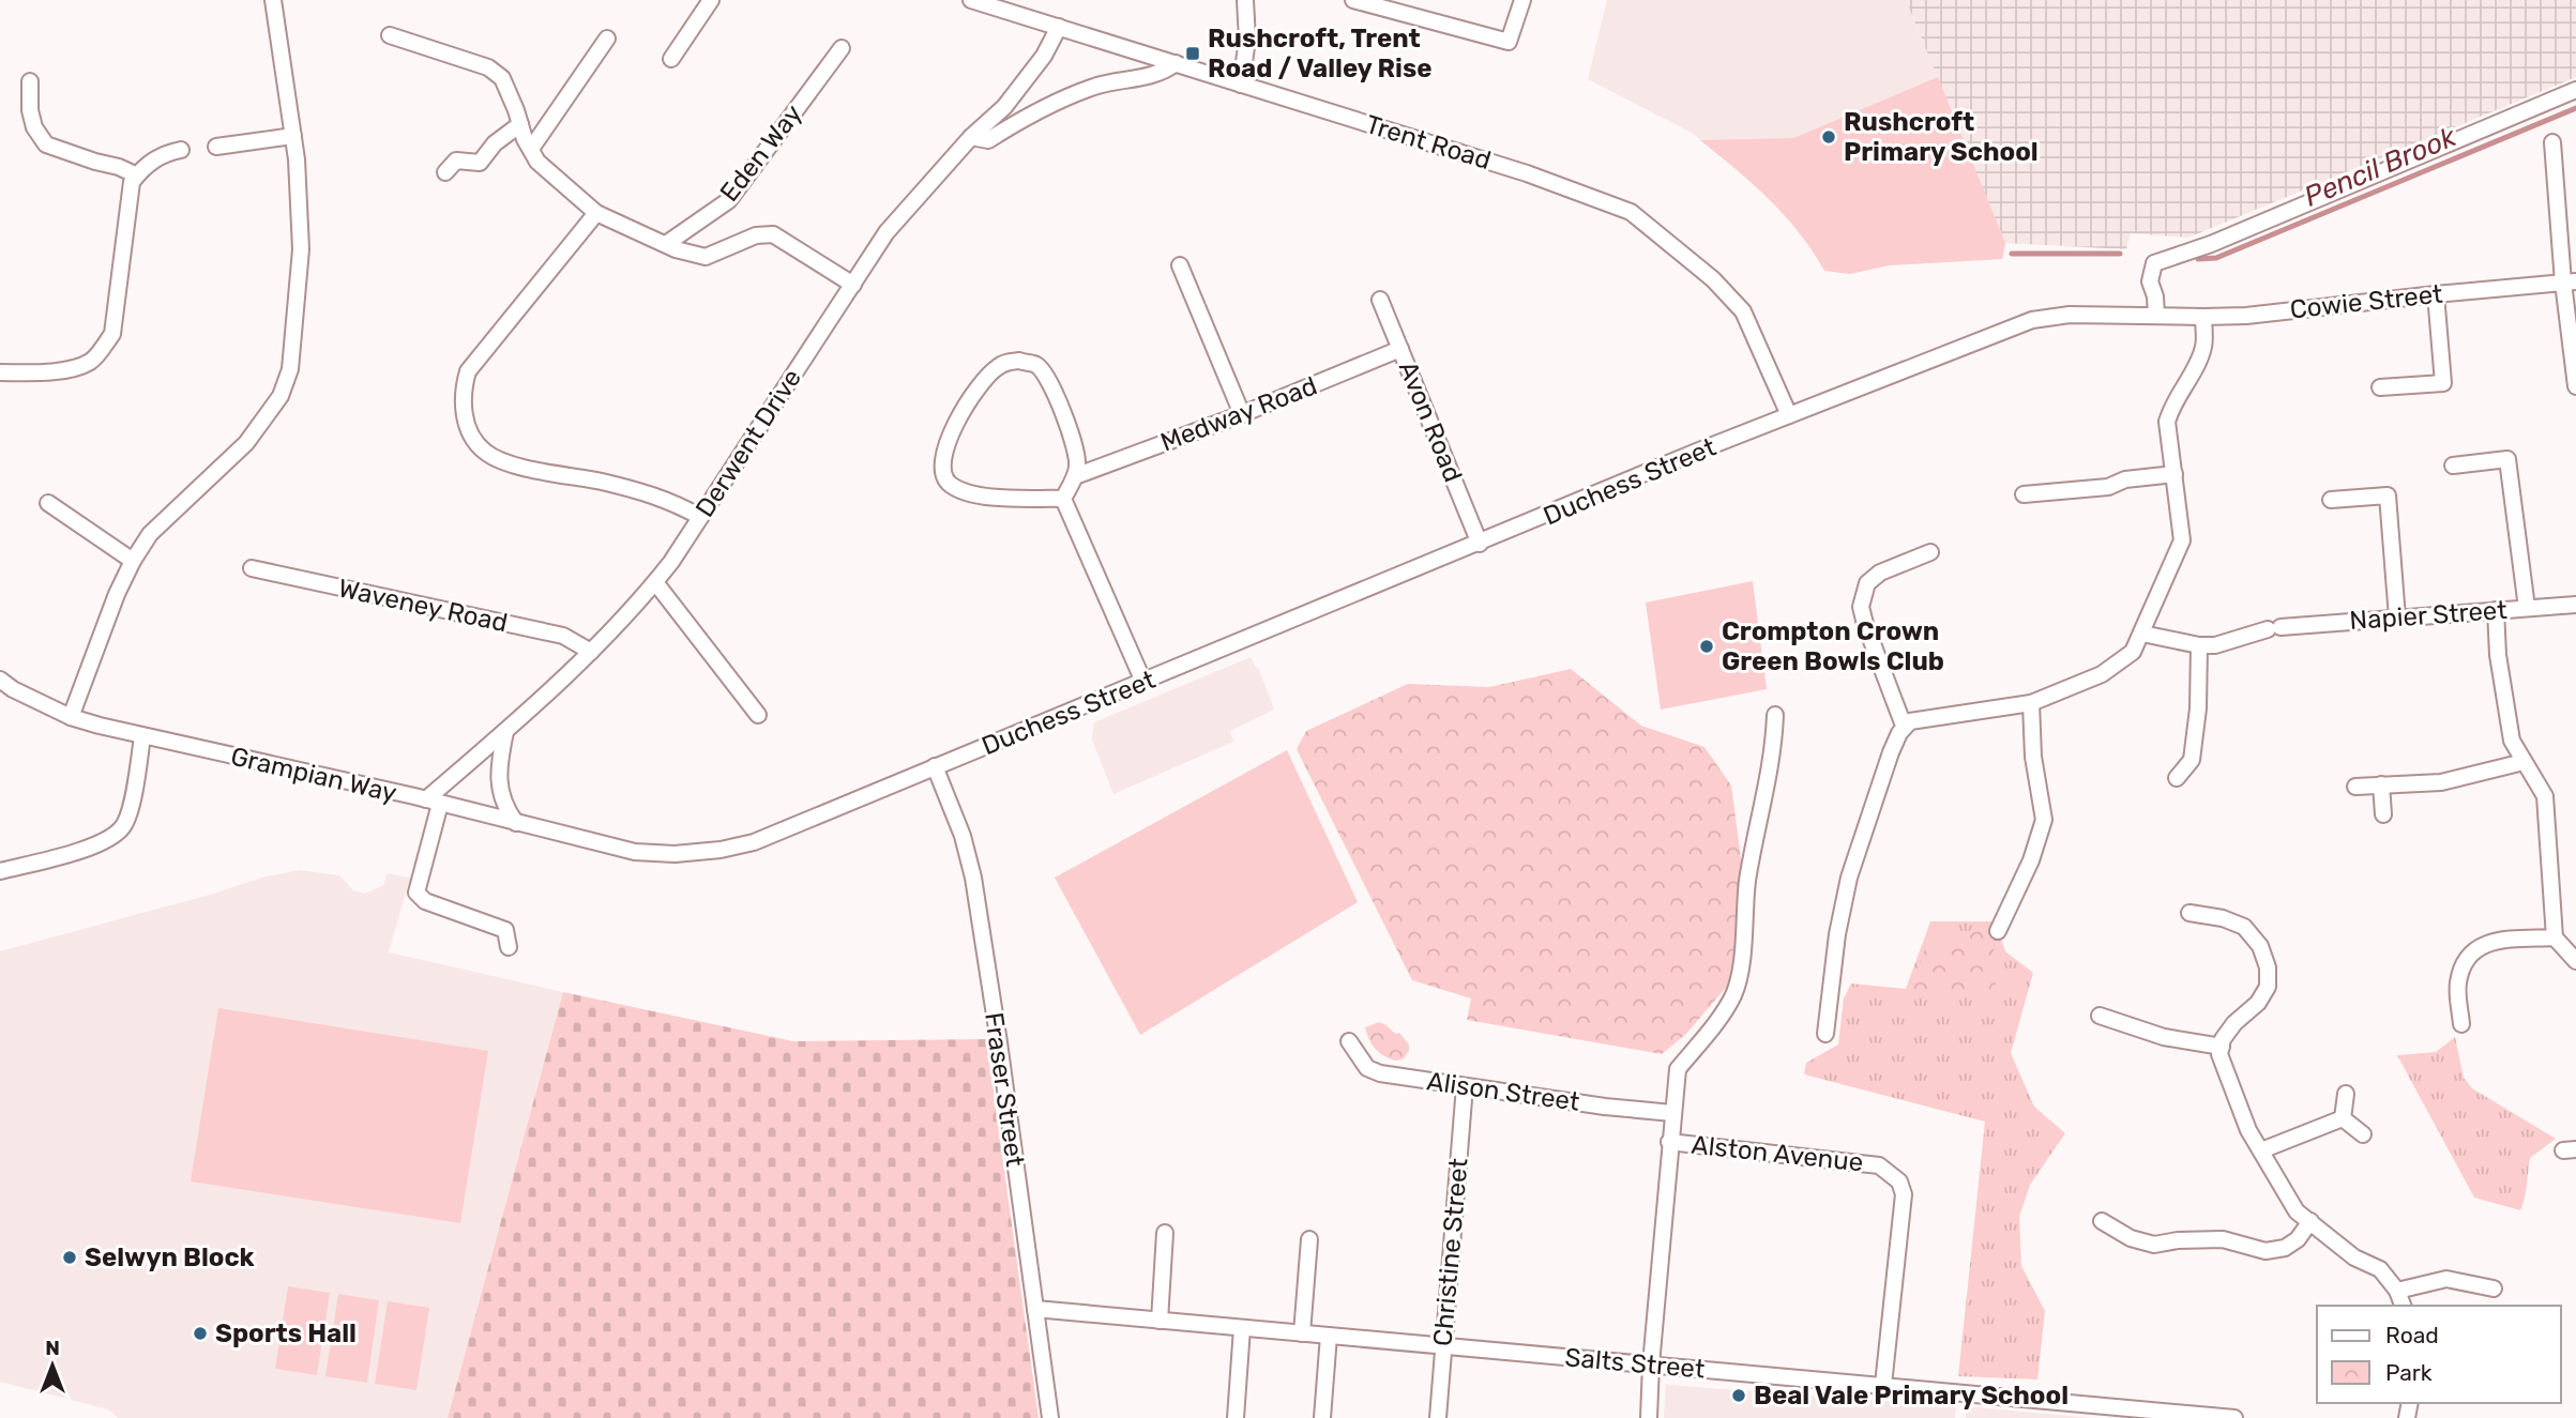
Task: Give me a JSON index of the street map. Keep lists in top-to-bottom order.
{
  "streets": {
    "street": [
      "Trent Road",
      "Eden Way",
      "Cowie Street",
      "Medway Road",
      "Avon Road",
      "Derwent Drive",
      "Duchess Street",
      "Waveney Road",
      "Napier Street",
      "Grampian Way",
      "Fraser Street",
      "Alison Street",
      "Alston Avenue",
      "Christine Street",
      "Salts Street"
    ]
  },
  "crossings": [
    ["Trent Road", "Derwent Drive"],
    ["Trent Road", "Duchess Street"],
    ["Cowie Street", "Duchess Street"],
    ["Medway Road", "Avon Road"],
    ["Avon Road", "Duchess Street"],
    ["Derwent Drive", "Waveney Road"],
    ["Derwent Drive", "Grampian Way"],
    ["Duchess Street", "Grampian Way"],
    ["Duchess Street", "Fraser Street"],
    ["Fraser Street", "Salts Street"],
    ["Alison Street", "Christine Street"],
    ["Alston Avenue", "Salts Street"],
    ["Christine Street", "Salts Street"]
  ],
  "water": ["Pencil Brook"],
  "places": {
    "transit": ["Rushcroft, Trent Road / Valley Rise"],
    "other": [
      "Rushcroft Primary School",
      "Crompton Crown Green Bowls Club",
      "Selwyn Block",
      "Sports Hall",
      "Beal Vale Primary School"
    ]
  },
  "legend": ["Road", "Park"],
  "north": "top"
}
